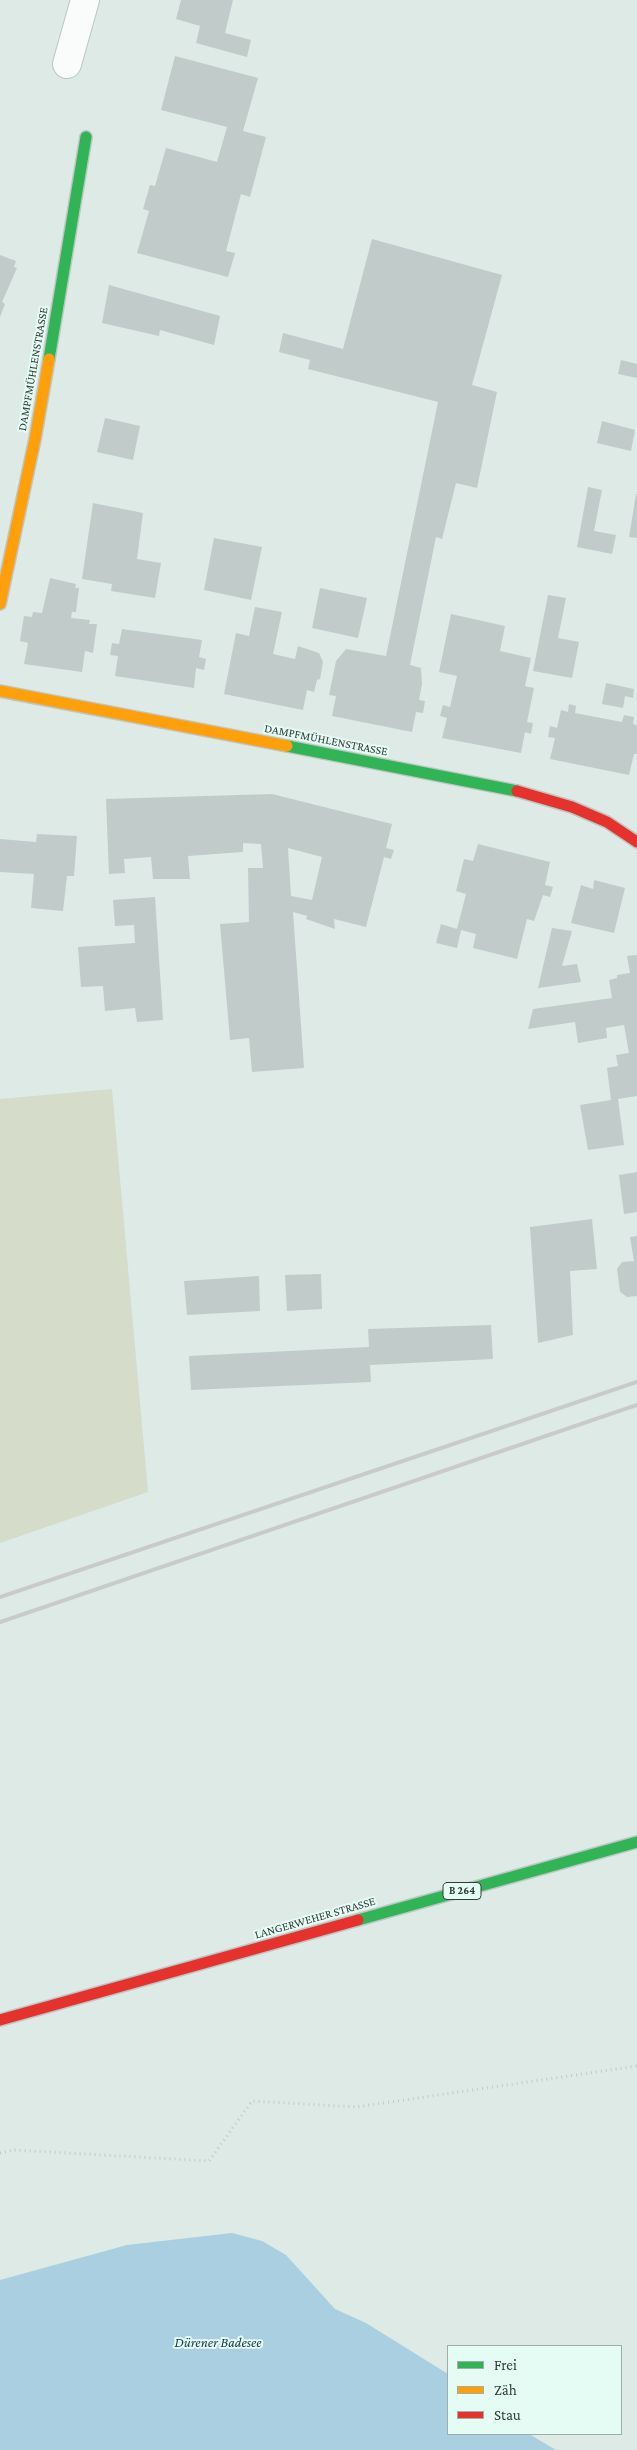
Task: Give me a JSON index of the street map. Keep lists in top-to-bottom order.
{
  "streets": {
    "street": ["DAMPFMÜHLENSTRASSE", "B 264", "LANGERWEHER STRASSE"]
  },
  "water": ["Dürener Badesee"],
  "legend": ["Frei", "Zäh", "Stau"]
}
